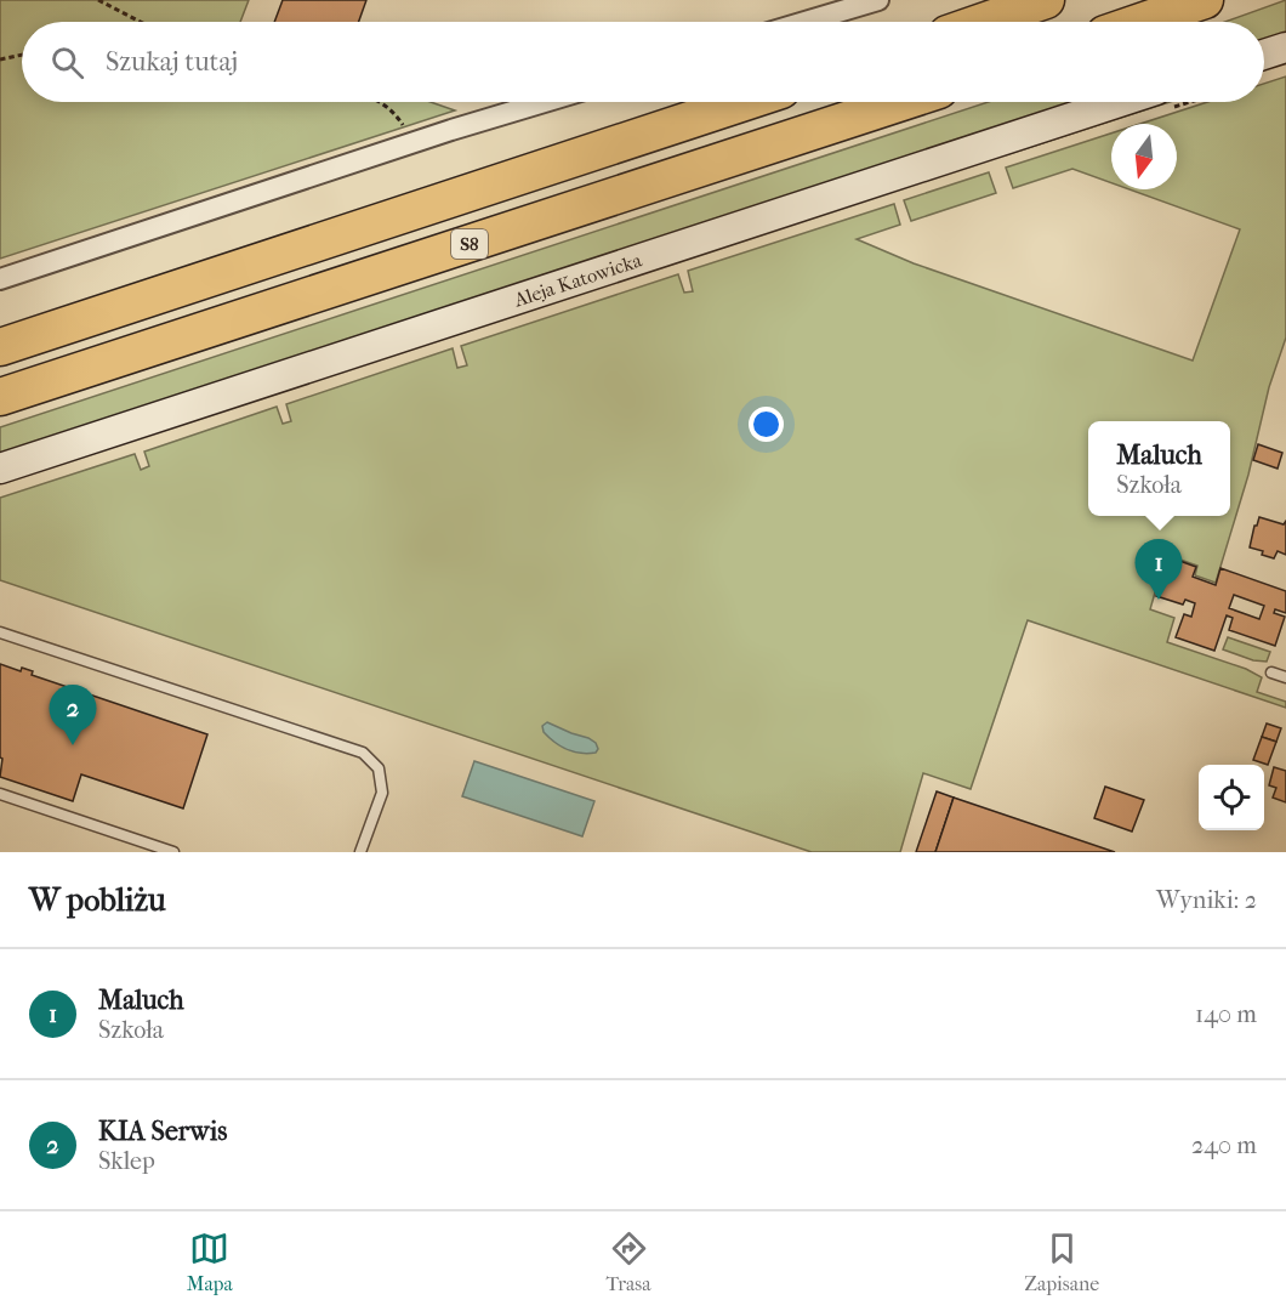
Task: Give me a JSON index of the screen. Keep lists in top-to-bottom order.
{
  "streets": {
    "highway": ["S8"],
    "street": ["Aleja Katowicka"]
  },
  "north": "bottom",
  "page": {
    "search": "Szukaj tutaj",
    "popup": ["Maluch", "Szkoła"],
    "pins": ["1", "2"],
    "heading": ["W pobliżu", "Wyniki: 2"],
    "list": [
      {
        "mark": "1",
        "name": "Maluch",
        "note": "Szkoła",
        "value": "140 m"
      },
      {
        "mark": "2",
        "name": "KIA Serwis",
        "note": "Sklep",
        "value": "240 m"
      }
    ],
    "nav": ["Mapa", "Trasa", "Zapisane"]
  }
}
